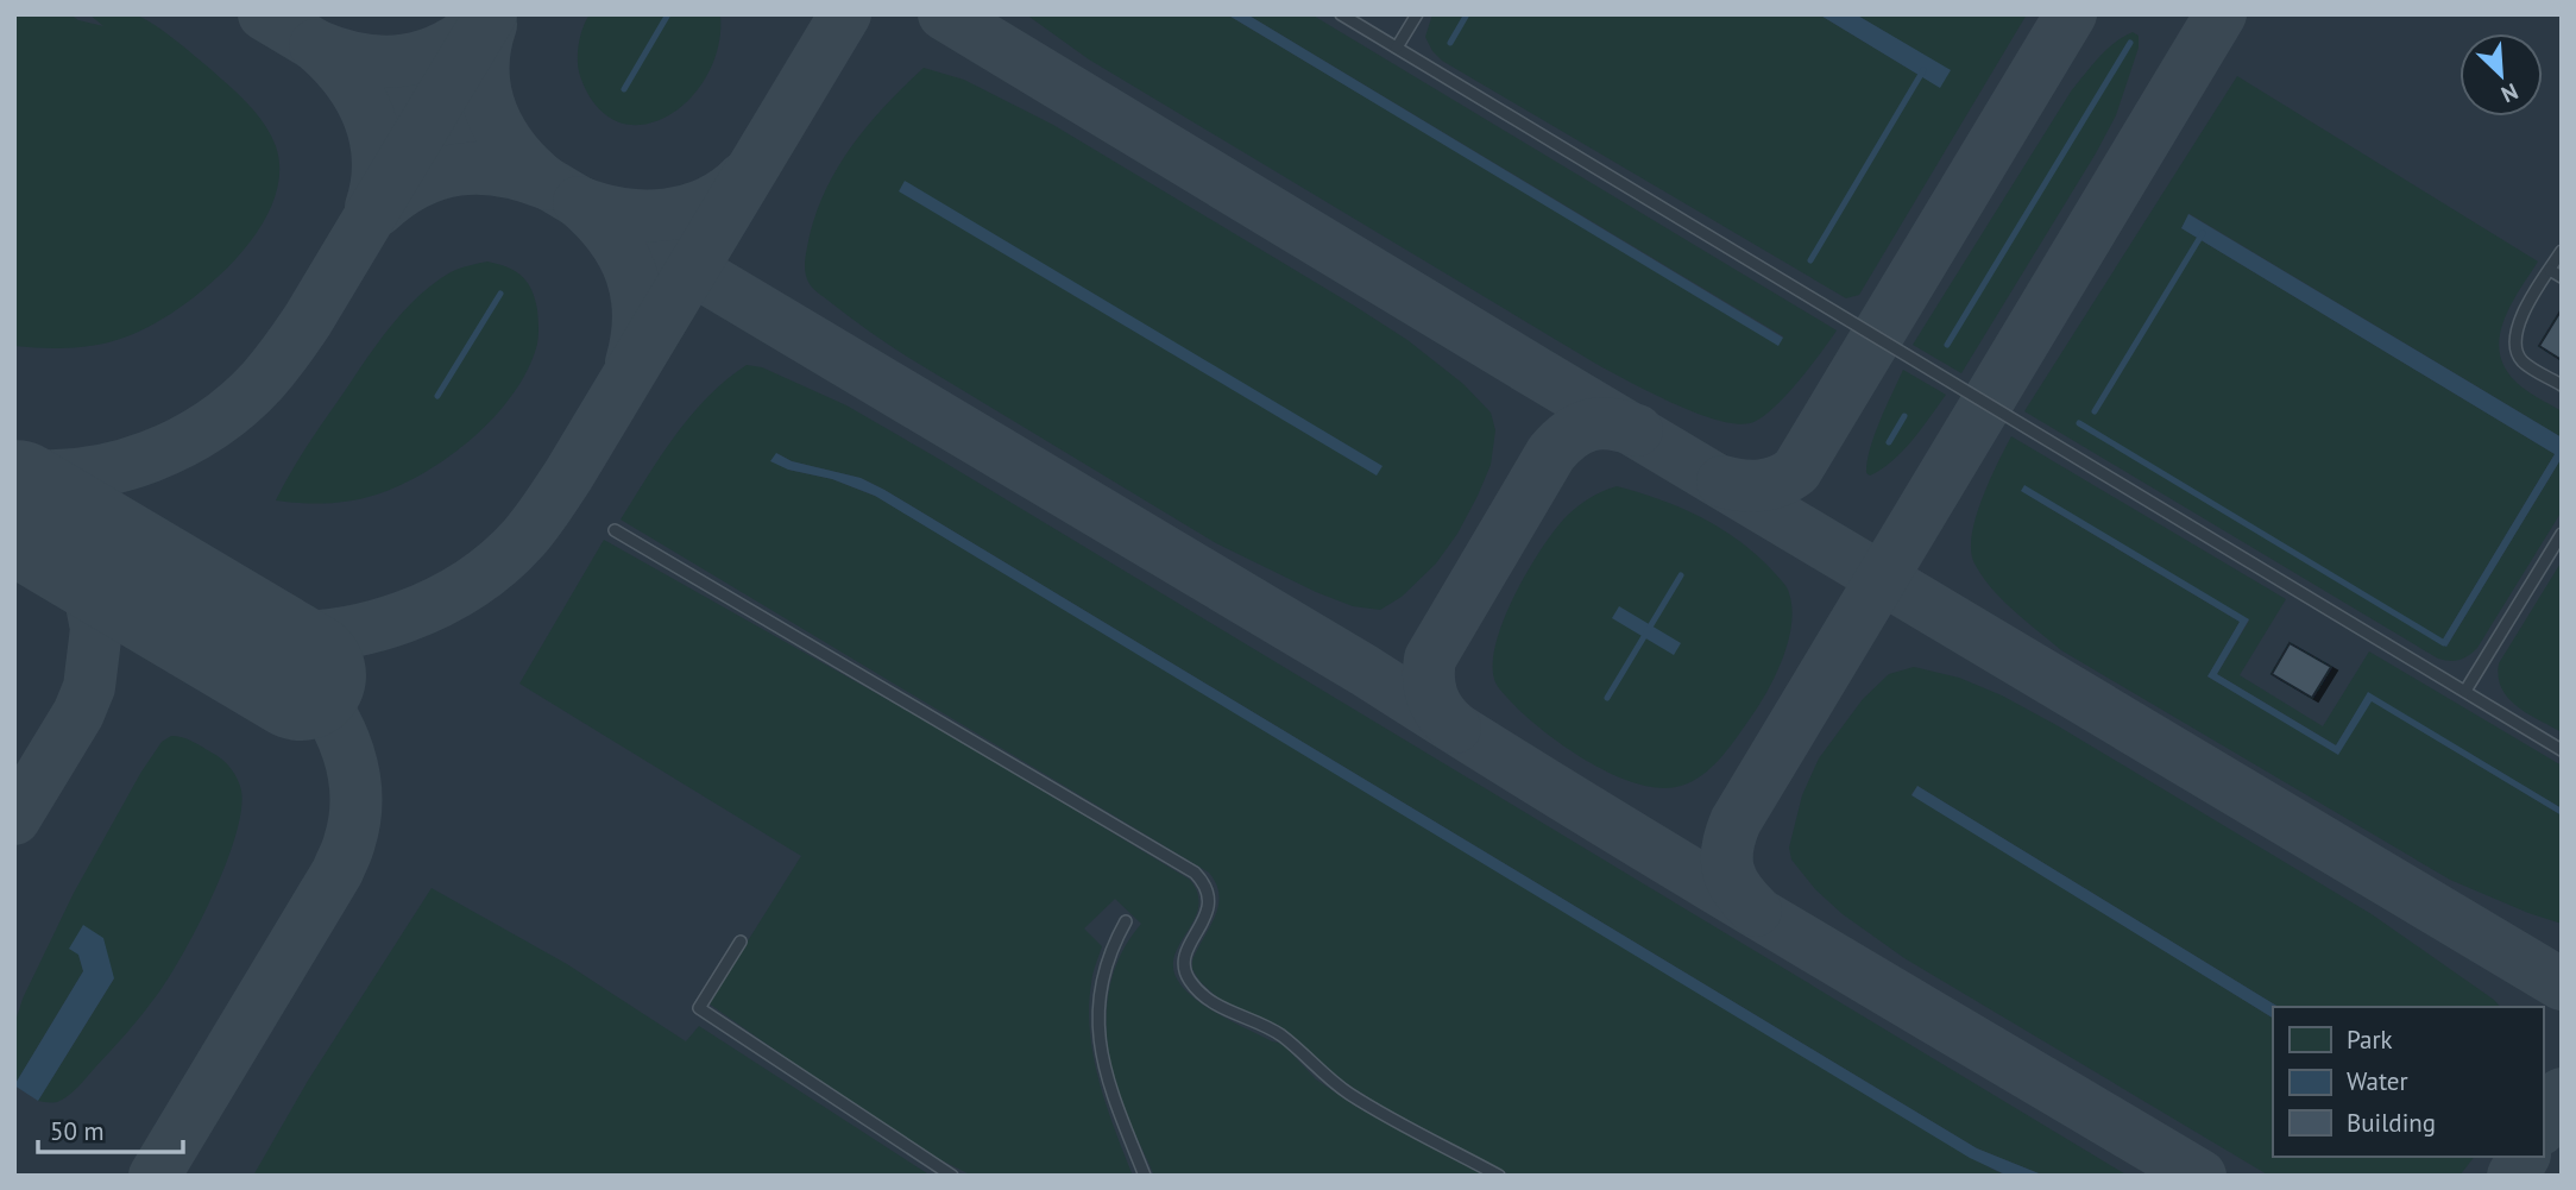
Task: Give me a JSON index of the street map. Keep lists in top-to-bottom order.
{
  "legend": ["Park", "Water", "Building"],
  "scale_bar": "50 m",
  "north": "bottom right"
}
